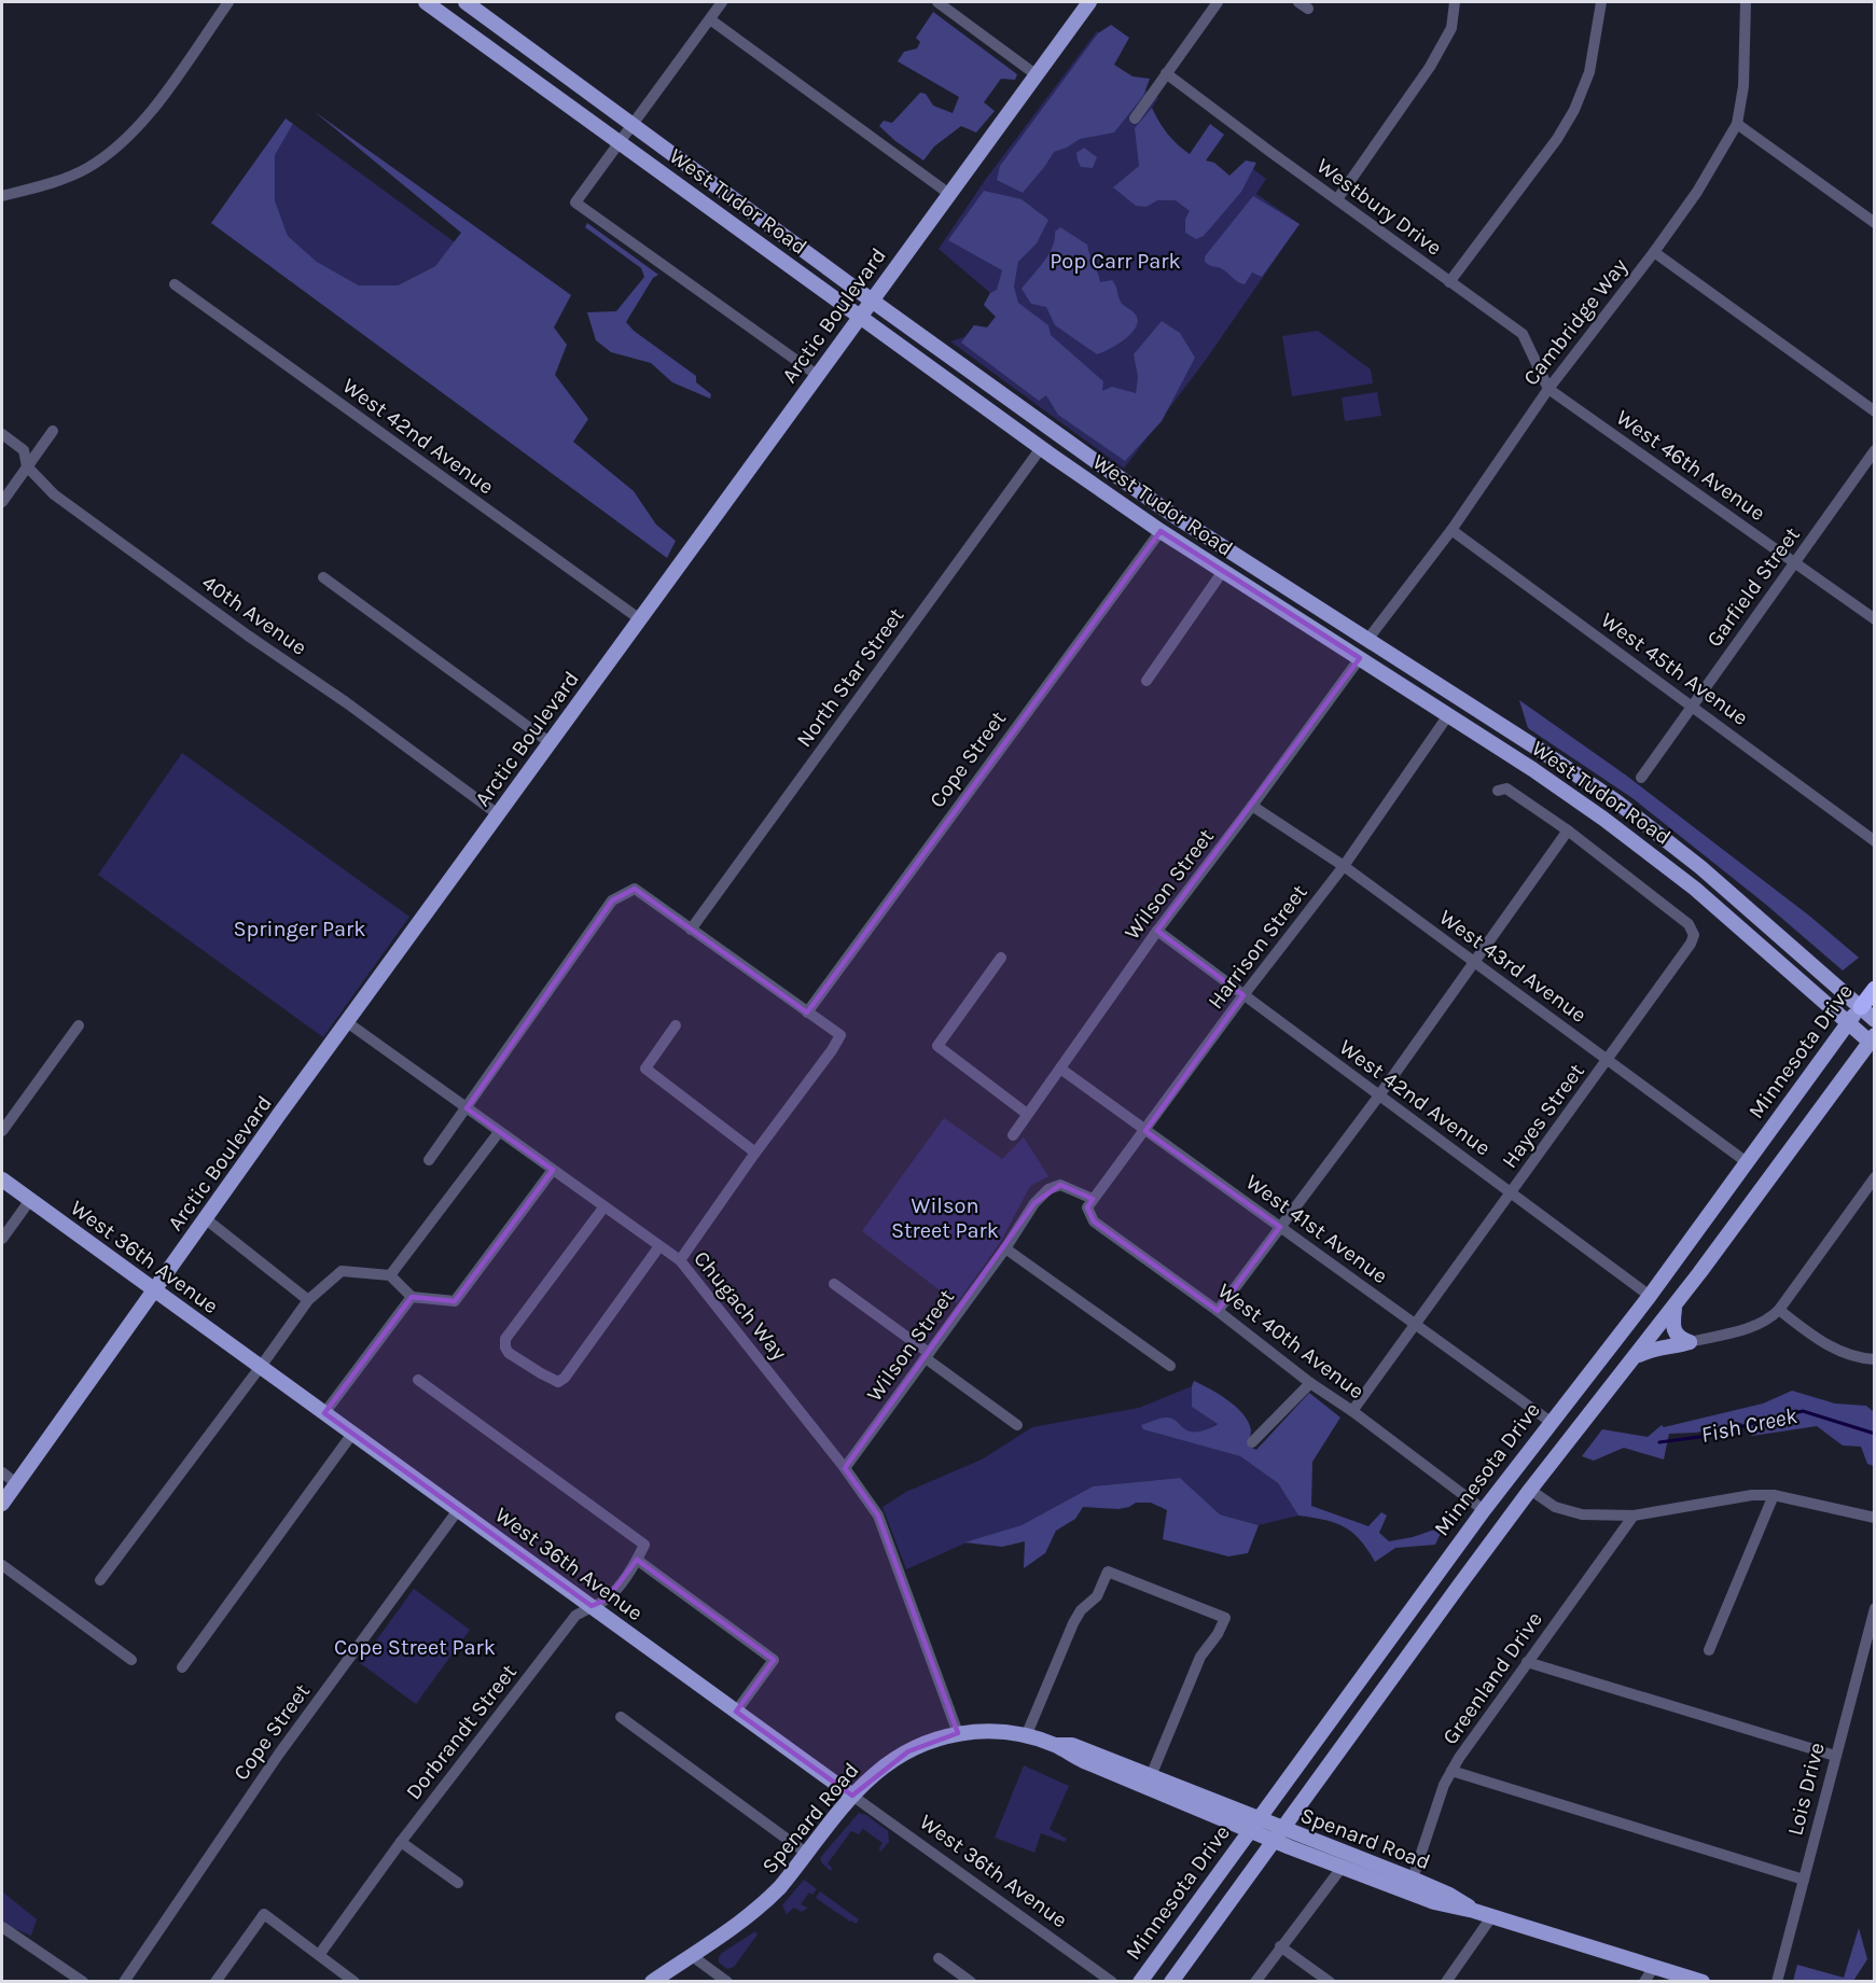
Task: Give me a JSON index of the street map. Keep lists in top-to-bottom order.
{
  "streets": {
    "highway": ["Minnesota Drive"],
    "main road": [
      "West Tudor Road",
      "Arctic Boulevard",
      "West 36th Avenue",
      "Spenard Road"
    ],
    "street": [
      "Westbury Drive",
      "Cambridge Way",
      "West 42nd Avenue",
      "West 46th Avenue",
      "Garfield Street",
      "40th Avenue",
      "West 45th Avenue",
      "North Star Street",
      "Cope Street",
      "Wilson Street",
      "Harrison Street",
      "West 43rd Avenue",
      "Hayes Street",
      "West 41st Avenue",
      "Chugach Way",
      "West 40th Avenue",
      "Greenland Drive",
      "Dorbrandt Street",
      "Lois Drive"
    ]
  },
  "crossings": [
    ["West Tudor Road", "Arctic Boulevard"],
    ["West Tudor Road", "Cambridge Way"],
    ["West Tudor Road", "North Star Street"],
    ["West Tudor Road", "Cope Street"],
    ["West Tudor Road", "Wilson Street"],
    ["West Tudor Road", "Harrison Street"],
    ["West Tudor Road", "Minnesota Drive"],
    ["Westbury Drive", "Cambridge Way"],
    ["Westbury Drive", "West 46th Avenue"],
    ["Arctic Boulevard", "West 42nd Avenue"],
    ["Arctic Boulevard", "40th Avenue"],
    ["Arctic Boulevard", "West 36th Avenue"],
    ["Arctic Boulevard", "Chugach Way"],
    ["Cambridge Way", "West 46th Avenue"],
    ["Cambridge Way", "West 45th Avenue"],
    ["West 42nd Avenue", "Wilson Street"],
    ["West 42nd Avenue", "Harrison Street"],
    ["West 42nd Avenue", "Minnesota Drive"],
    ["West 42nd Avenue", "Hayes Street"],
    ["West 46th Avenue", "Garfield Street"],
    ["Garfield Street", "West 45th Avenue"],
    ["Cope Street", "West 36th Avenue"],
    ["Wilson Street", "Harrison Street"],
    ["Wilson Street", "West 43rd Avenue"],
    ["Wilson Street", "West 41st Avenue"],
    ["Wilson Street", "Chugach Way"],
    ["Wilson Street", "West 40th Avenue"],
    ["Harrison Street", "West 43rd Avenue"],
    ["Harrison Street", "West 41st Avenue"],
    ["Harrison Street", "West 40th Avenue"],
    ["West 43rd Avenue", "Minnesota Drive"],
    ["West 43rd Avenue", "Hayes Street"],
    ["Minnesota Drive", "West 41st Avenue"],
    ["Minnesota Drive", "West 40th Avenue"],
    ["Minnesota Drive", "Spenard Road"],
    ["Hayes Street", "West 41st Avenue"],
    ["Hayes Street", "West 40th Avenue"],
    ["West 36th Avenue", "Dorbrandt Street"],
    ["West 36th Avenue", "Spenard Road"],
    ["Chugach Way", "Spenard Road"],
    ["Greenland Drive", "Spenard Road"]
  ],
  "water": ["Fish Creek"],
  "parks": [
    "Pop Carr Park",
    "Springer Park",
    "Wilson Street Park",
    "Cope Street Park"
  ]
}
